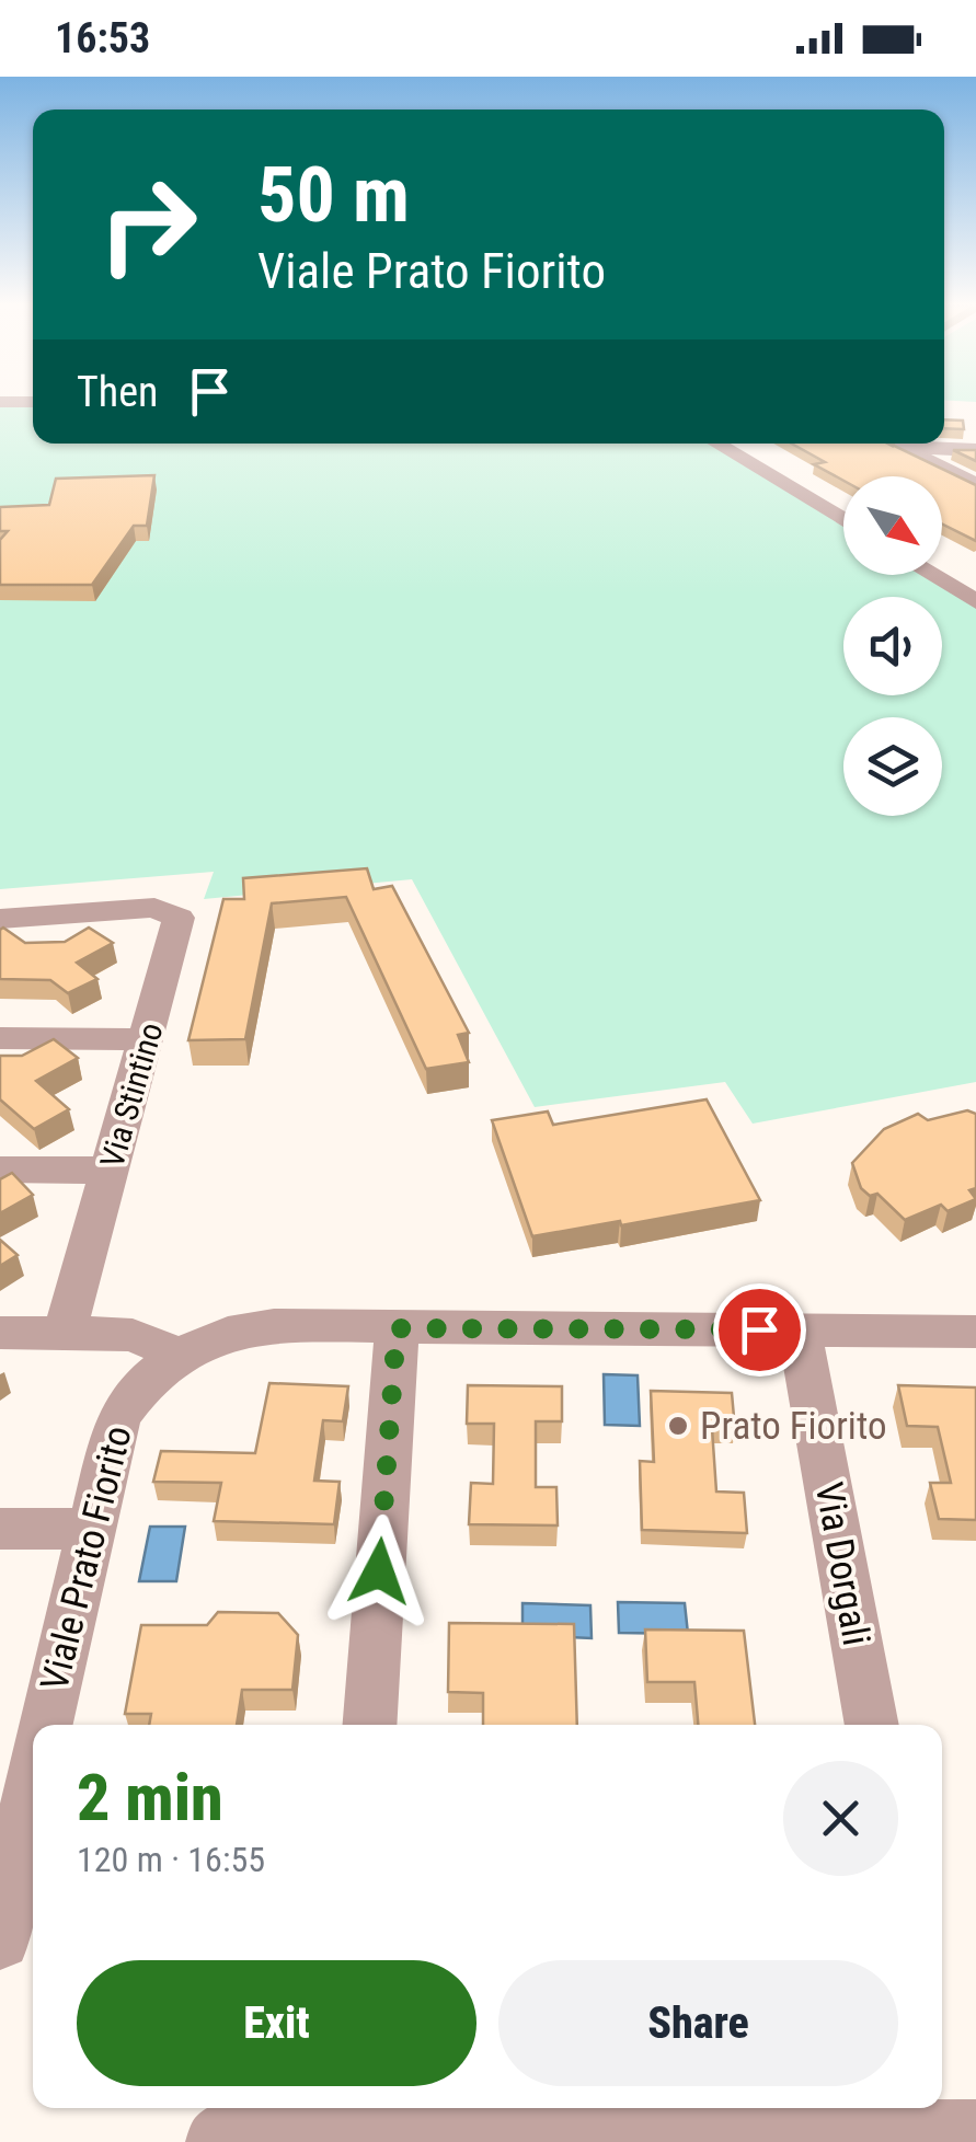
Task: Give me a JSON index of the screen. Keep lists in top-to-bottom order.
{
  "streets": {
    "street": ["Via Stintino", "Viale Prato Fiorito", "Via Dorgali"]
  },
  "crossings": [
    ["Viale Prato Fiorito", "Via Dorgali"]
  ],
  "places": ["Prato Fiorito"],
  "north": "bottom right",
  "page": {
    "status": "16:53",
    "turn": ["50 m", "Viale Prato Fiorito"],
    "then": "Then",
    "heading": ["2 min", "120 m · 16:55"],
    "buttons": ["Exit", "Share"]
  }
}
